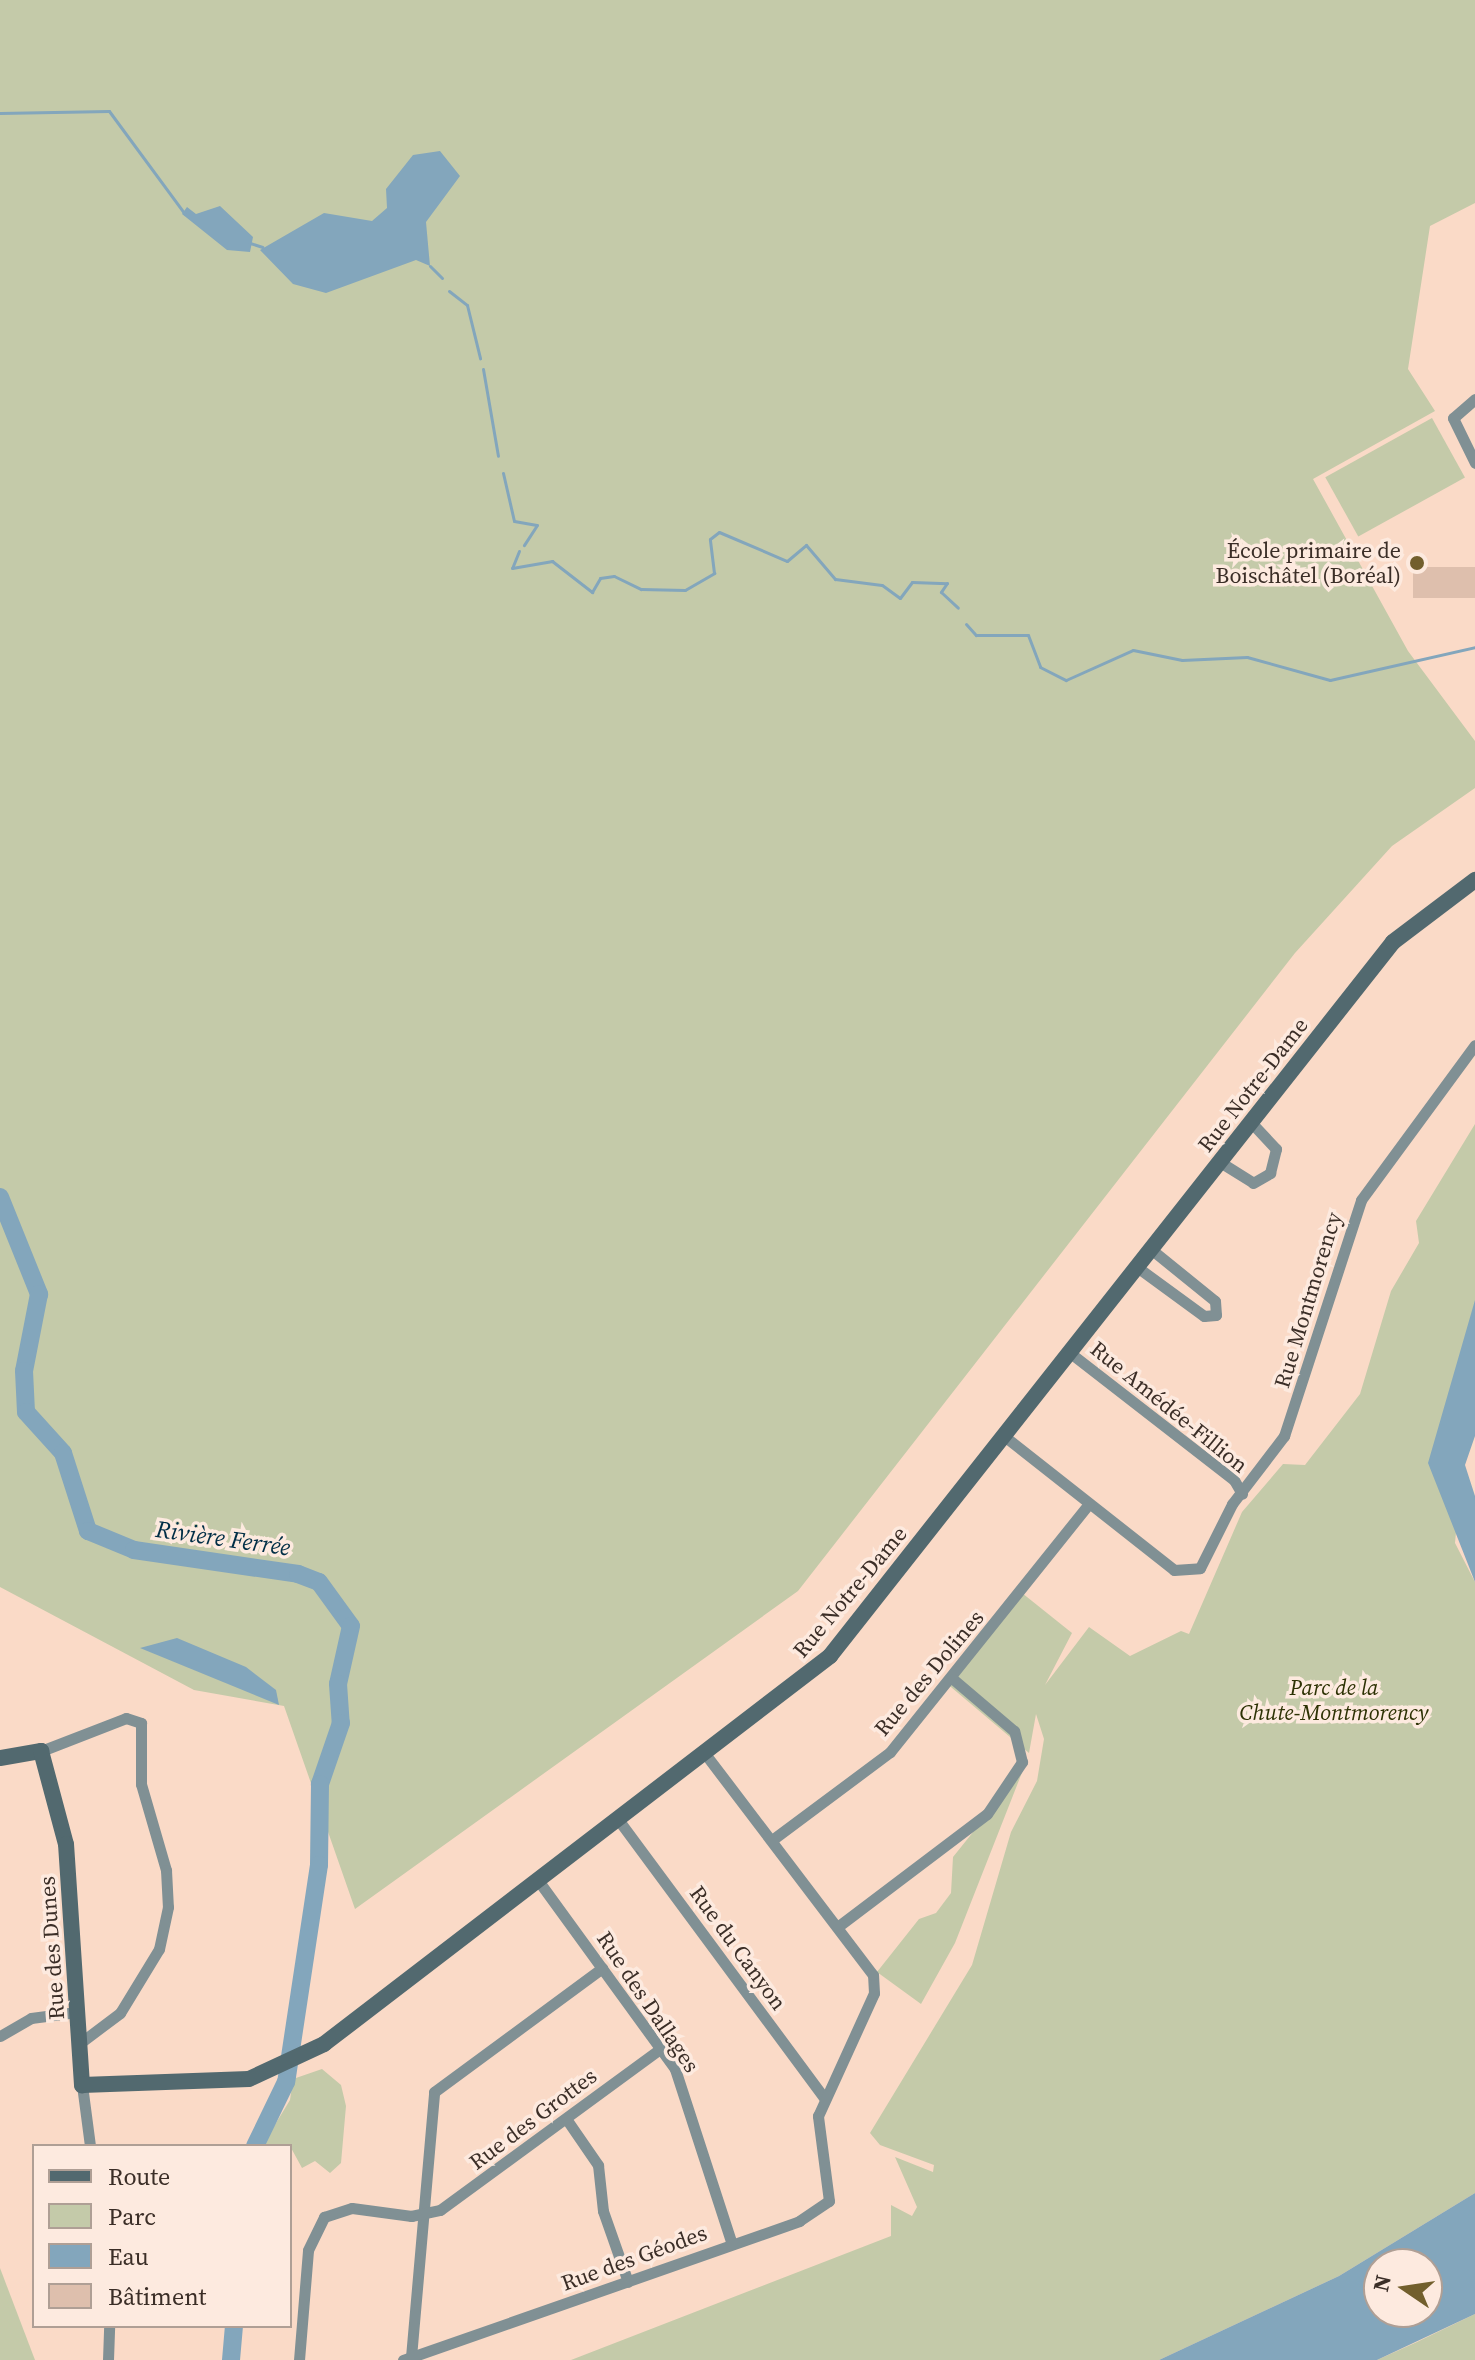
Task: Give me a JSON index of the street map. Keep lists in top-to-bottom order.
{
  "streets": {
    "street": [
      "Rue Notre-Dame",
      "Rue Montmorency",
      "Rue Amédée-Fillion",
      "Rue des Dolines",
      "Rue des Dunes",
      "Rue du Canyon",
      "Rue des Dallages",
      "Rue des Grottes",
      "Rue des Géodes"
    ]
  },
  "crossings": [
    ["Rue Notre-Dame", "Rue Amédée-Fillion"],
    ["Rue Notre-Dame", "Rue des Dunes"],
    ["Rue Notre-Dame", "Rue du Canyon"],
    ["Rue Notre-Dame", "Rue des Dallages"],
    ["Rue Notre-Dame", "Rue des Géodes"],
    ["Rue Montmorency", "Rue Amédée-Fillion"],
    ["Rue Montmorency", "Rue des Dolines"],
    ["Rue des Dolines", "Rue des Géodes"],
    ["Rue du Canyon", "Rue des Géodes"],
    ["Rue des Dallages", "Rue des Grottes"],
    ["Rue des Dallages", "Rue des Géodes"],
    ["Rue des Grottes", "Rue des Géodes"]
  ],
  "water": ["Rivière Ferrée"],
  "parks": ["Parc de la Chute-Montmorency"],
  "places": ["École primaire de Boischâtel (Boréal)"],
  "legend": [
    "Route",
    "Parc",
    "Eau",
    "Bâtiment"
  ],
  "north": "left"
}
